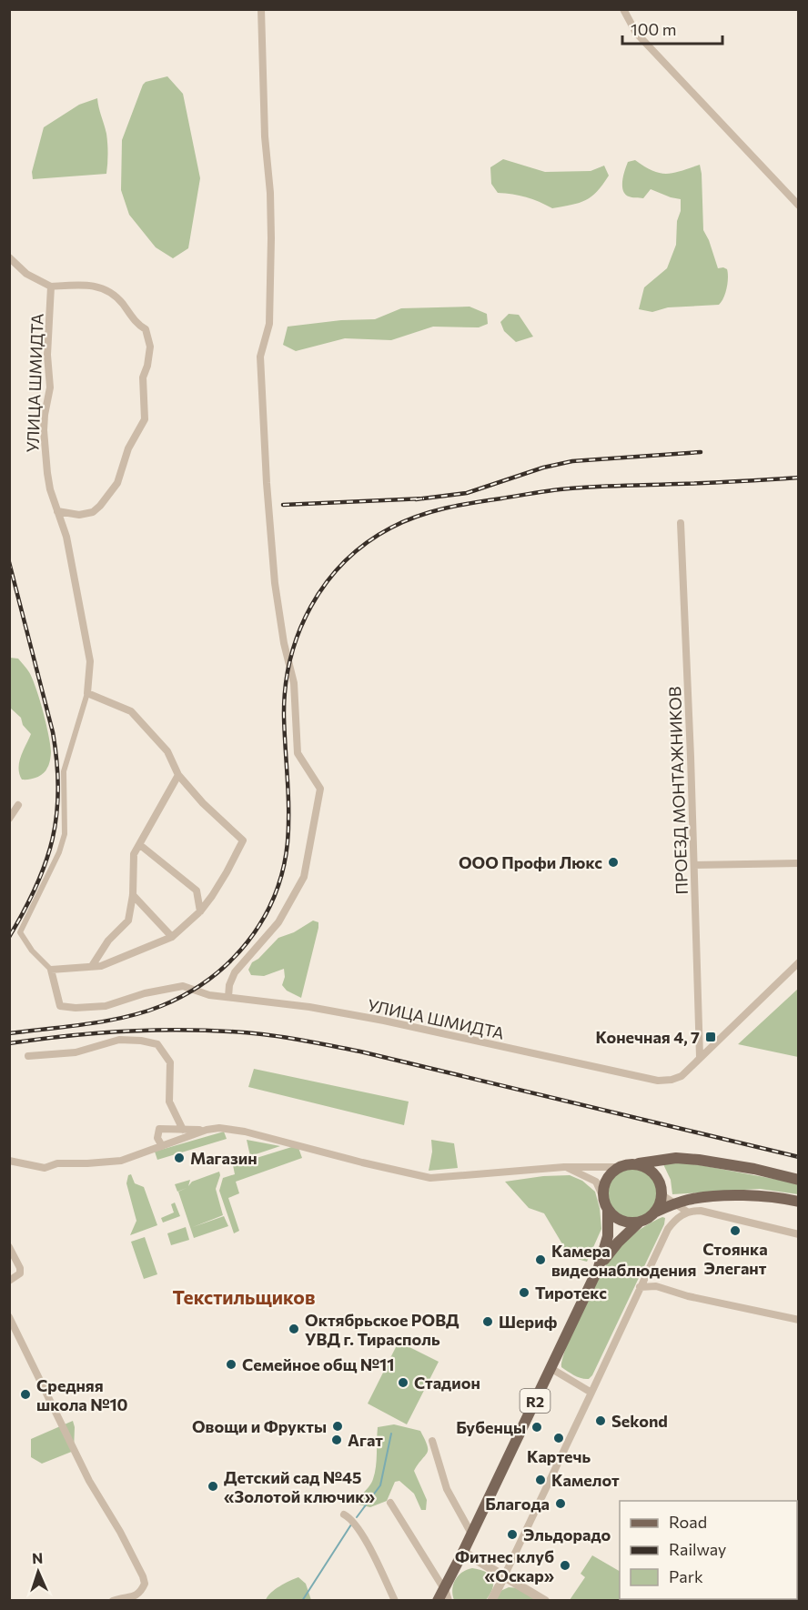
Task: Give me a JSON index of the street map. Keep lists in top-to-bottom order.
{
  "streets": {
    "main road": ["R2"],
    "street": ["УЛИЦА ШМИДТА", "ПРОЕЗД МОНТАЖНИКОВ"]
  },
  "crossings": [
    ["УЛИЦА ШМИДТА", "ПРОЕЗД МОНТАЖНИКОВ"]
  ],
  "districts": ["Текстильщиков"],
  "places": {
    "other": [
      "ООО Профи Люкс",
      "Магазин",
      "Стоянка Элегант",
      "Камера видеонаблюдения",
      "Тиротекс",
      "Шериф",
      "Октябрьское РОВД УВД г. Тирасполь",
      "Семейное общ №11",
      "Стадион",
      "Средняя школа №10",
      "Sekond",
      "Овощи и Фрукты",
      "Бубенцы",
      "Картечь",
      "Агат",
      "Камелот",
      "Детский сад №45 «Золотой ключик»",
      "Благода",
      "Эльдорадо",
      "Фитнес клуб «Оскар»"
    ],
    "transit": ["Конечная 4, 7"]
  },
  "legend": ["Road", "Railway", "Park"],
  "scale_bar": "100 m",
  "north": "top"
}
